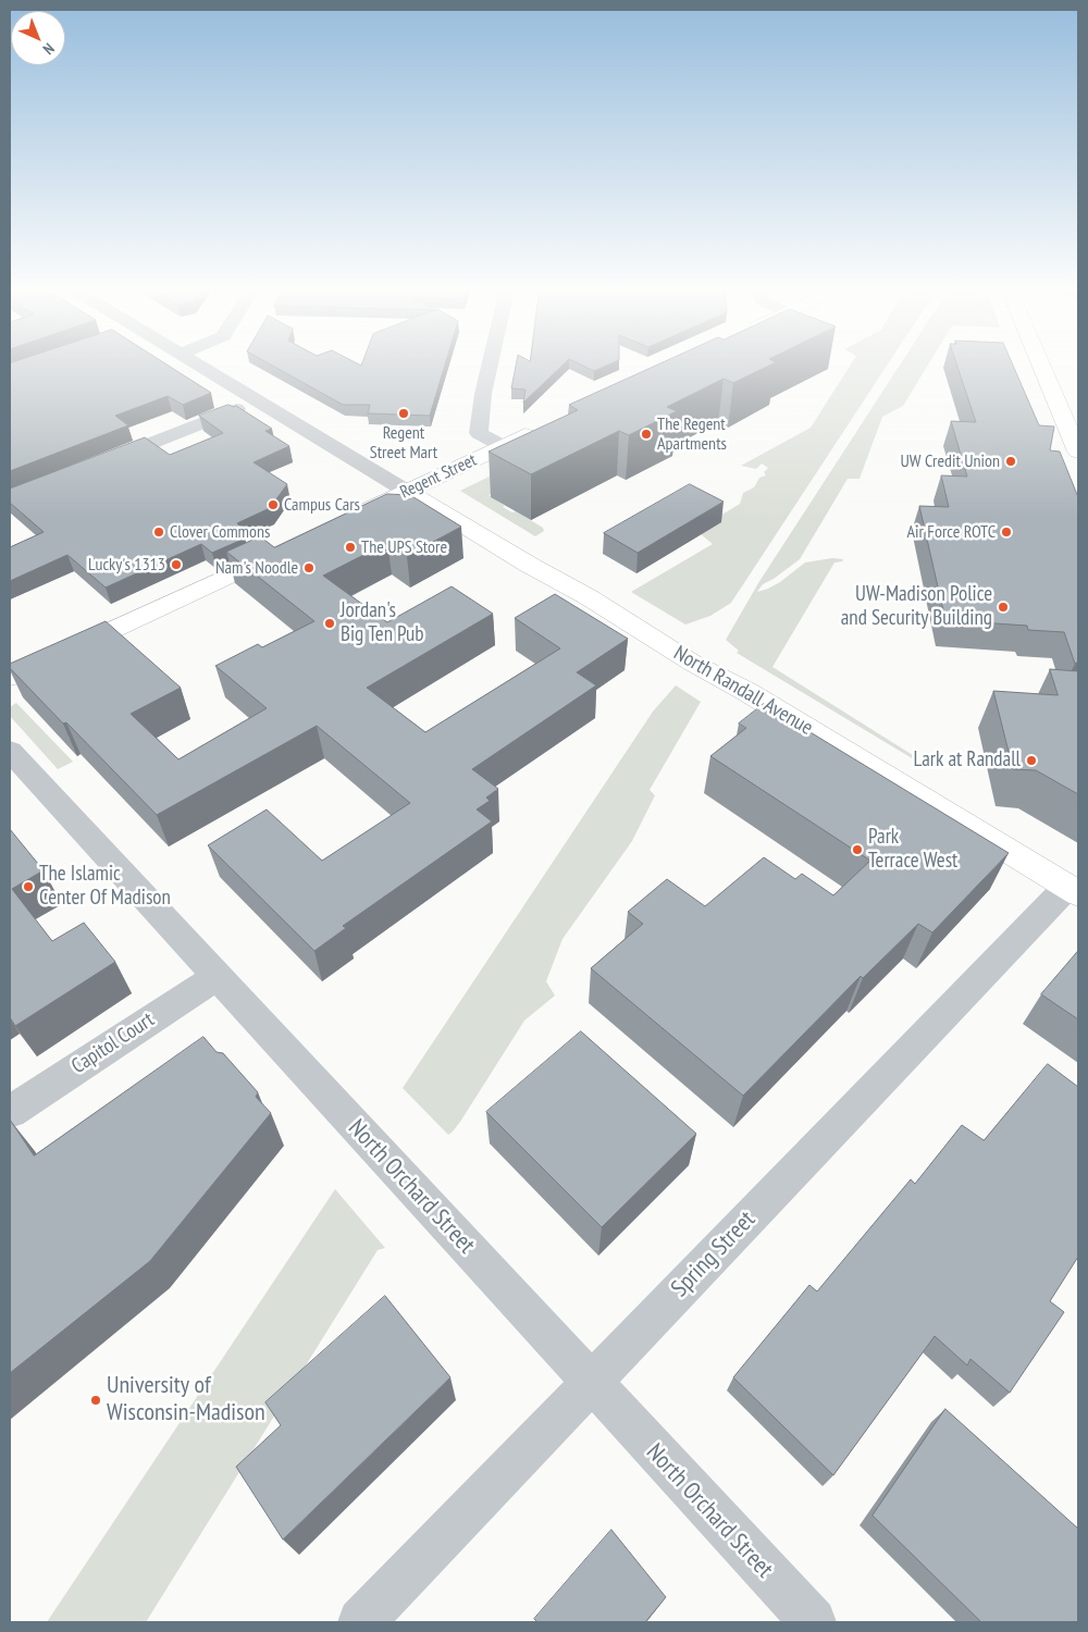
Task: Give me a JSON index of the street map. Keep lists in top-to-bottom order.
{
  "streets": {
    "main road": ["Regent Street", "North Randall Avenue"],
    "street": ["Capitol Court", "North Orchard Street", "Spring Street"]
  },
  "crossings": [
    ["Regent Street", "North Randall Avenue"],
    ["North Randall Avenue", "Spring Street"],
    ["Capitol Court", "North Orchard Street"],
    ["North Orchard Street", "Spring Street"]
  ],
  "places": [
    "Regent Street Mart",
    "The Regent Apartments",
    "UW Credit Union",
    "Campus Cars",
    "Clover Commons",
    "Air Force ROTC",
    "The UPS Store",
    "Lucky's 1313",
    "Nam's Noodle",
    "UW-Madison Police and Security Building",
    "Jordan's Big Ten Pub",
    "Lark at Randall",
    "Park Terrace West",
    "The Islamic Center Of Madison",
    "University of Wisconsin-Madison"
  ],
  "north": "bottom right"
}
